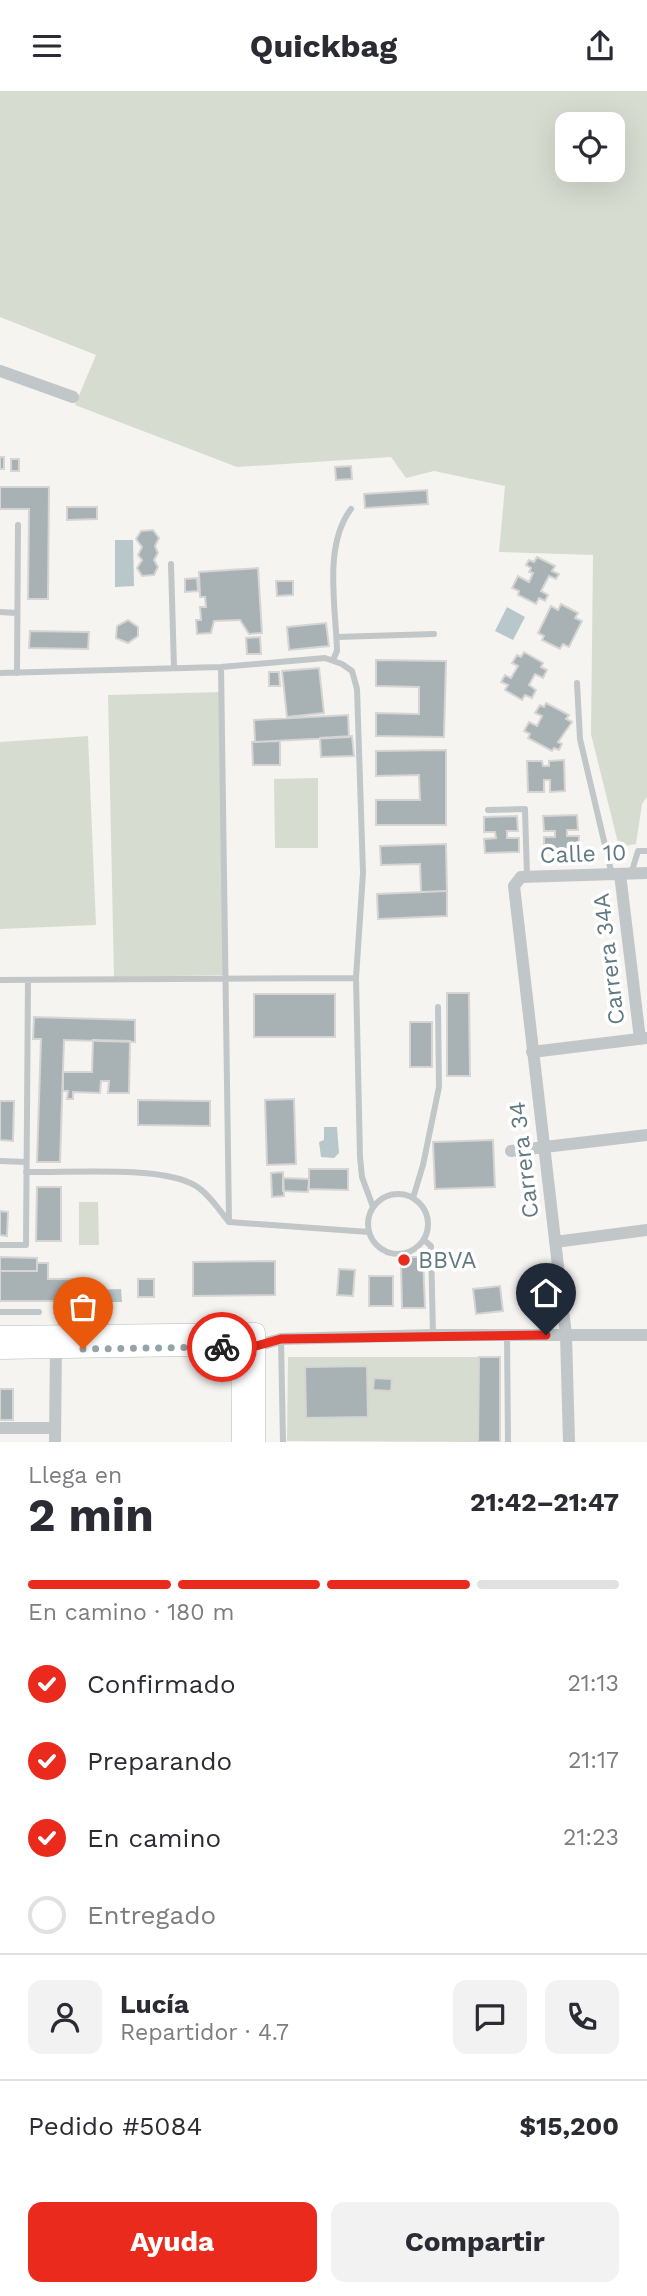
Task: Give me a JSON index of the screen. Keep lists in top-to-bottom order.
{
  "streets": {
    "street": ["Calle 10", "Carrera 34A", "Carrera 34"]
  },
  "crossings": [
    ["Calle 10", "Carrera 34A"],
    ["Calle 10", "Carrera 34"]
  ],
  "places": ["BBVA"],
  "page": {
    "header": "Quickbag",
    "heading": ["2 min", "Llega en", "21:42–21:47"],
    "panel": [
      "Lucía",
      "Repartidor · 4.7",
      "Pedido #5084",
      "$15,200"
    ],
    "bar": "En camino · 180 m",
    "list": [
      ["Confirmado", "21:13"],
      ["Preparando", "21:17"],
      ["En camino", "21:23"],
      "Entregado"
    ],
    "buttons": ["Ayuda", "Compartir"]
  }
}
